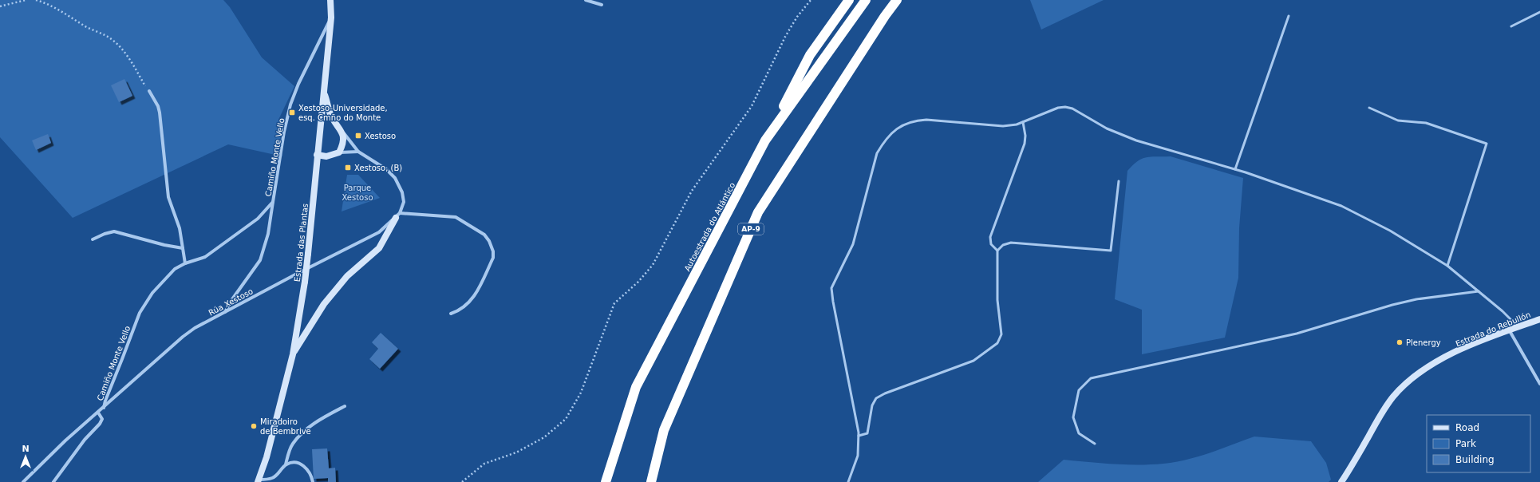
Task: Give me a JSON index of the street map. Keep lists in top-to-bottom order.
{
  "streets": {
    "highway": ["Autoestrada do Atlántico", "AP-9"],
    "street": [
      "Camiño Monte Vello",
      "Estrada das Plantas",
      "Rúa Xestoso",
      "Estrada do Rebullón"
    ]
  },
  "crossings": [
    ["Camiño Monte Vello", "Estrada das Plantas"],
    ["Camiño Monte Vello", "Rúa Xestoso"]
  ],
  "parks": ["Parque Xestoso"],
  "places": {
    "transit": ["Xestoso-Universidade, esq. Cmño do Monte", "Xestoso", "Xestoso, (B)"],
    "other": ["Plenergy", "Miradoiro de Bembrive"]
  },
  "legend": ["Road", "Park", "Building"],
  "north": "top"
}
